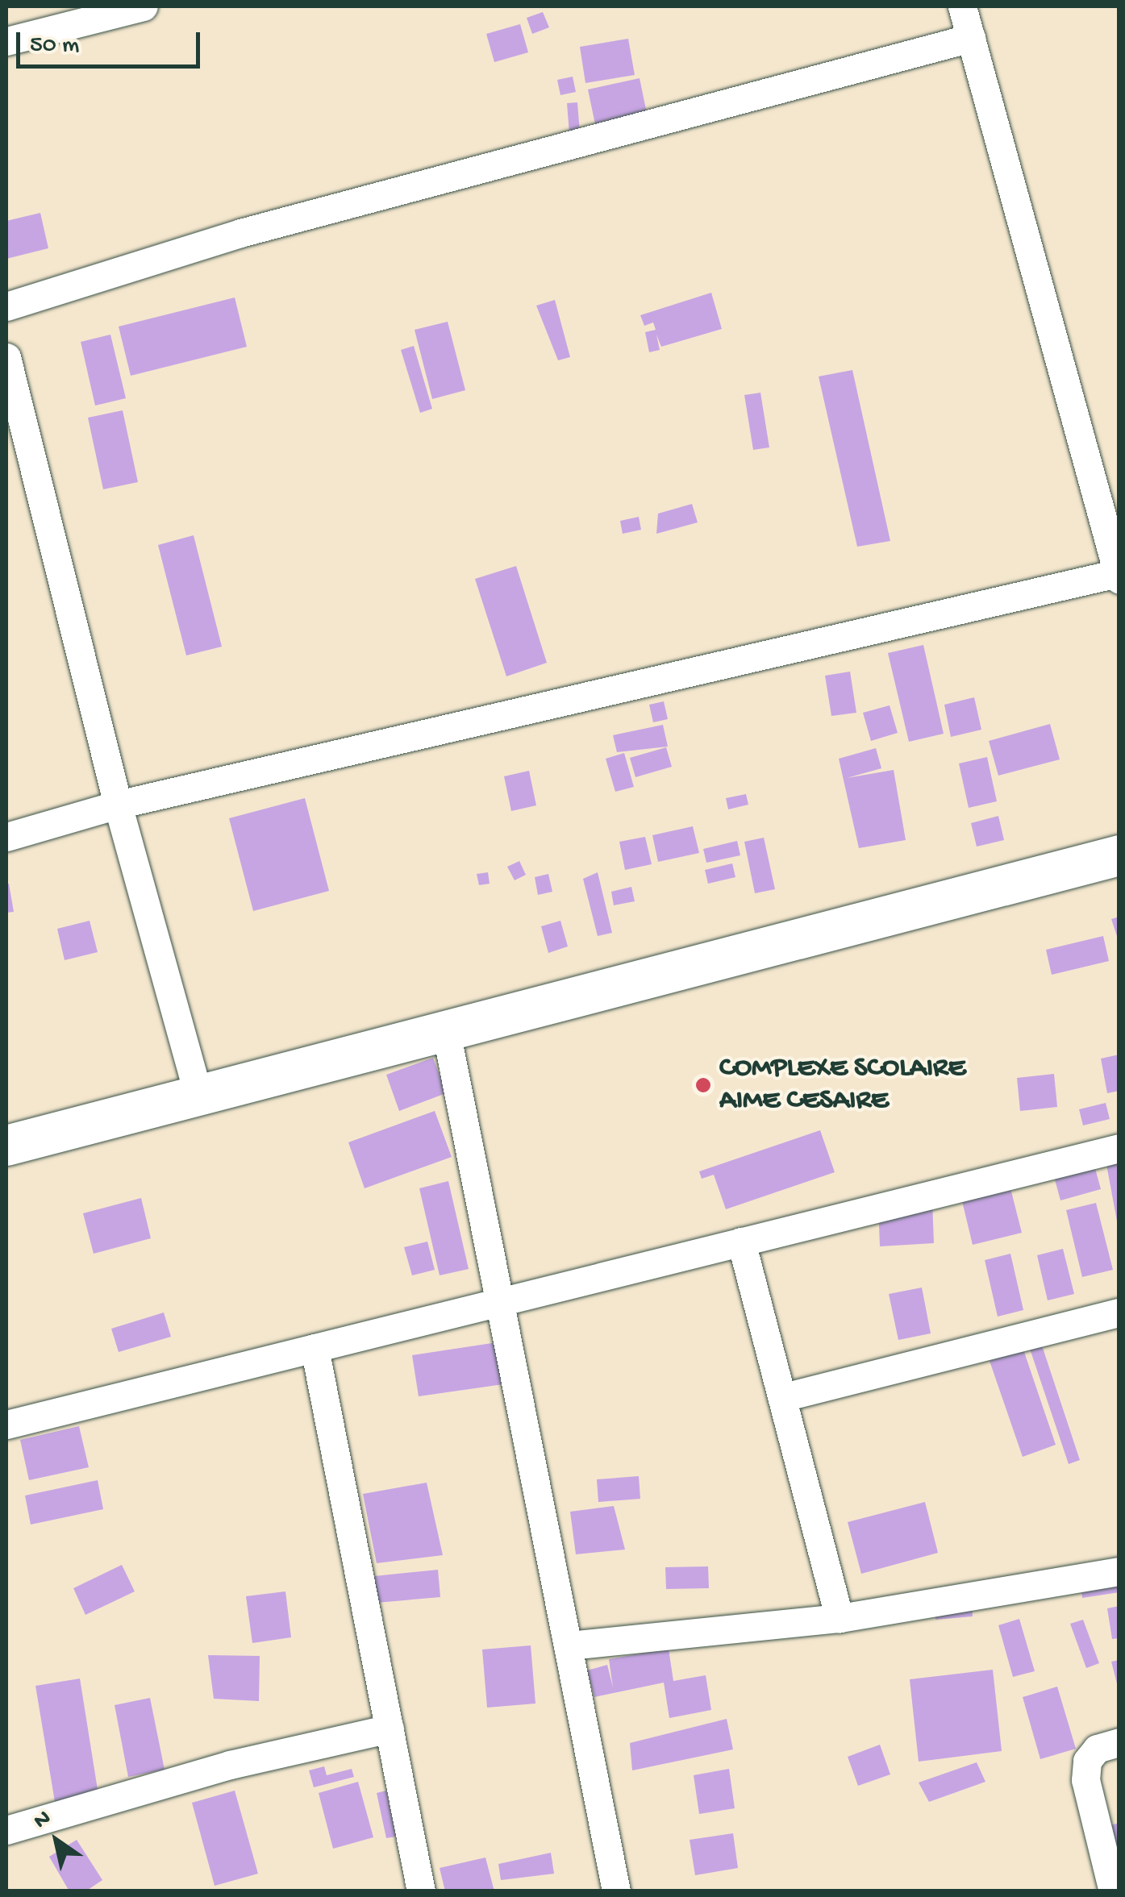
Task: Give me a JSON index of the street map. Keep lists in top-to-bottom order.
{
  "places": ["COMPLEXE SCOLAIRE AIME CESAIRE"],
  "scale_bar": "50 m",
  "north": "top left"
}
